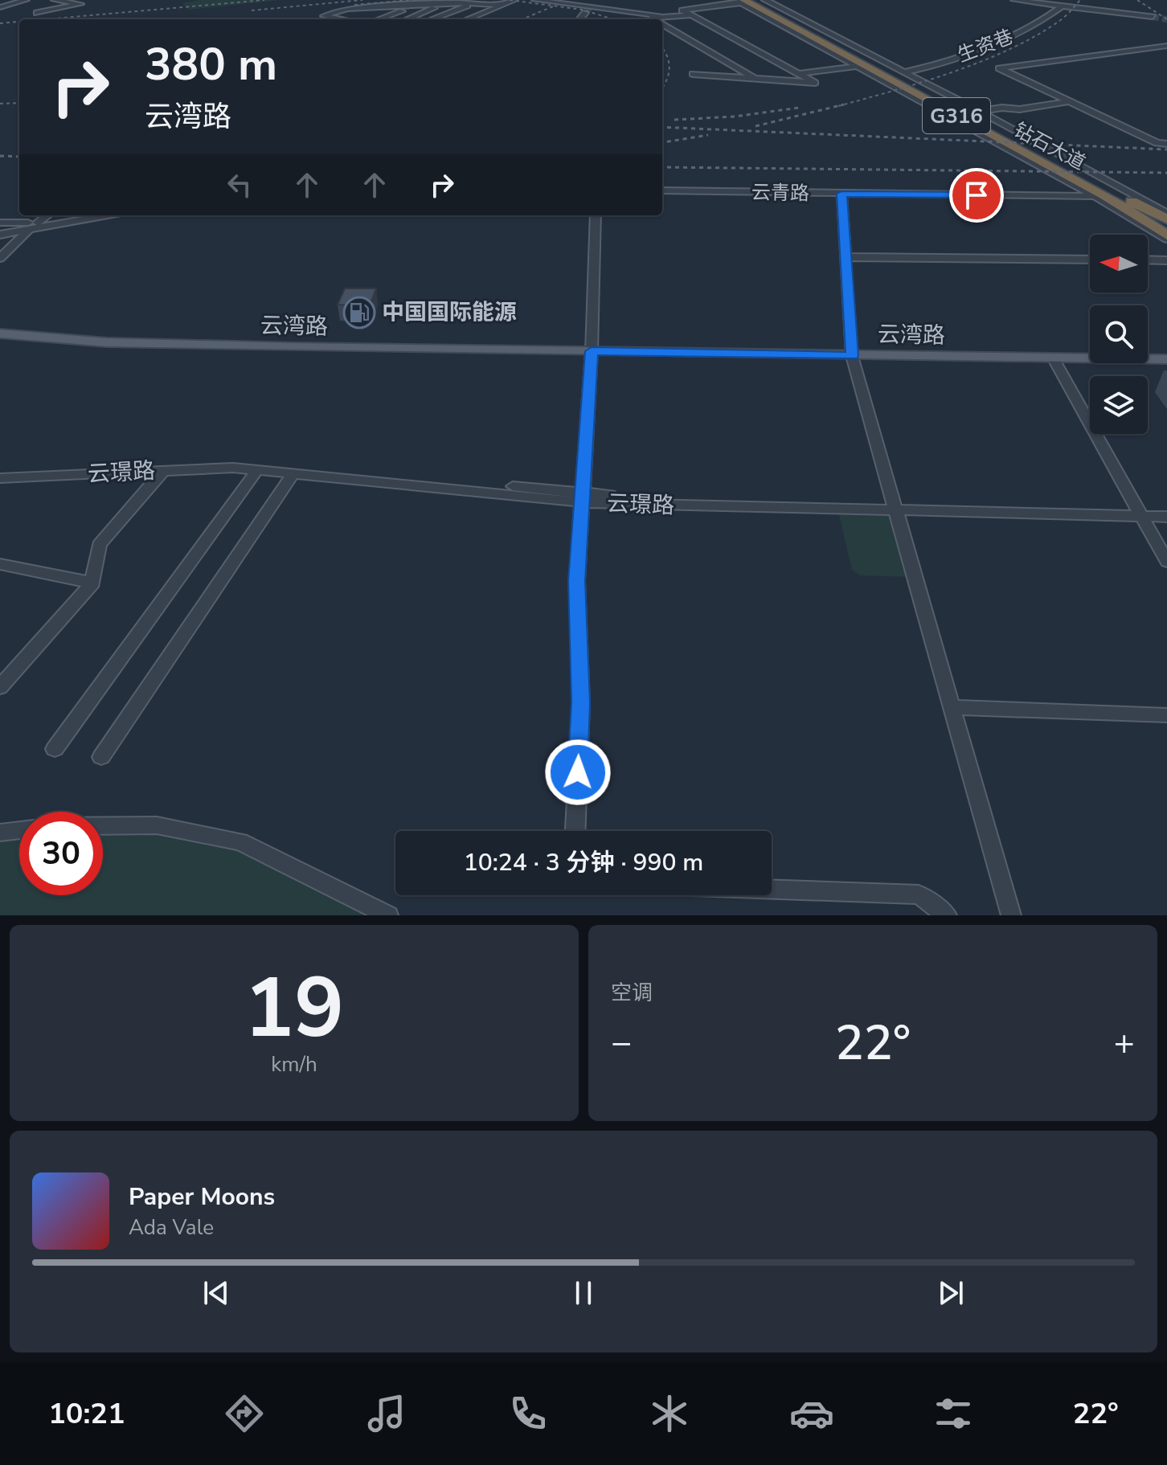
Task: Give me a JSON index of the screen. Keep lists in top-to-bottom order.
{
  "streets": {
    "highway": ["G316", "钻石大道"],
    "main road": ["云湾路"],
    "street": ["生资巷", "云青路", "云璟路"]
  },
  "crossings": [
    ["钻石大道", "云青路"]
  ],
  "places": {
    "fuel station": ["中国国际能源"]
  },
  "north": "left",
  "page": {
    "turn": ["380 m", "云湾路"],
    "limit": "30",
    "trip": "10:24 · 3 分钟 · 990 m",
    "tile": [
      ["19", "km/h"],
      "空调"
    ],
    "heat": ["−", "22°", "+"],
    "song": ["Paper Moons", "Ada Vale"],
    "tabs": ["10:21", "22°"]
  }
}
